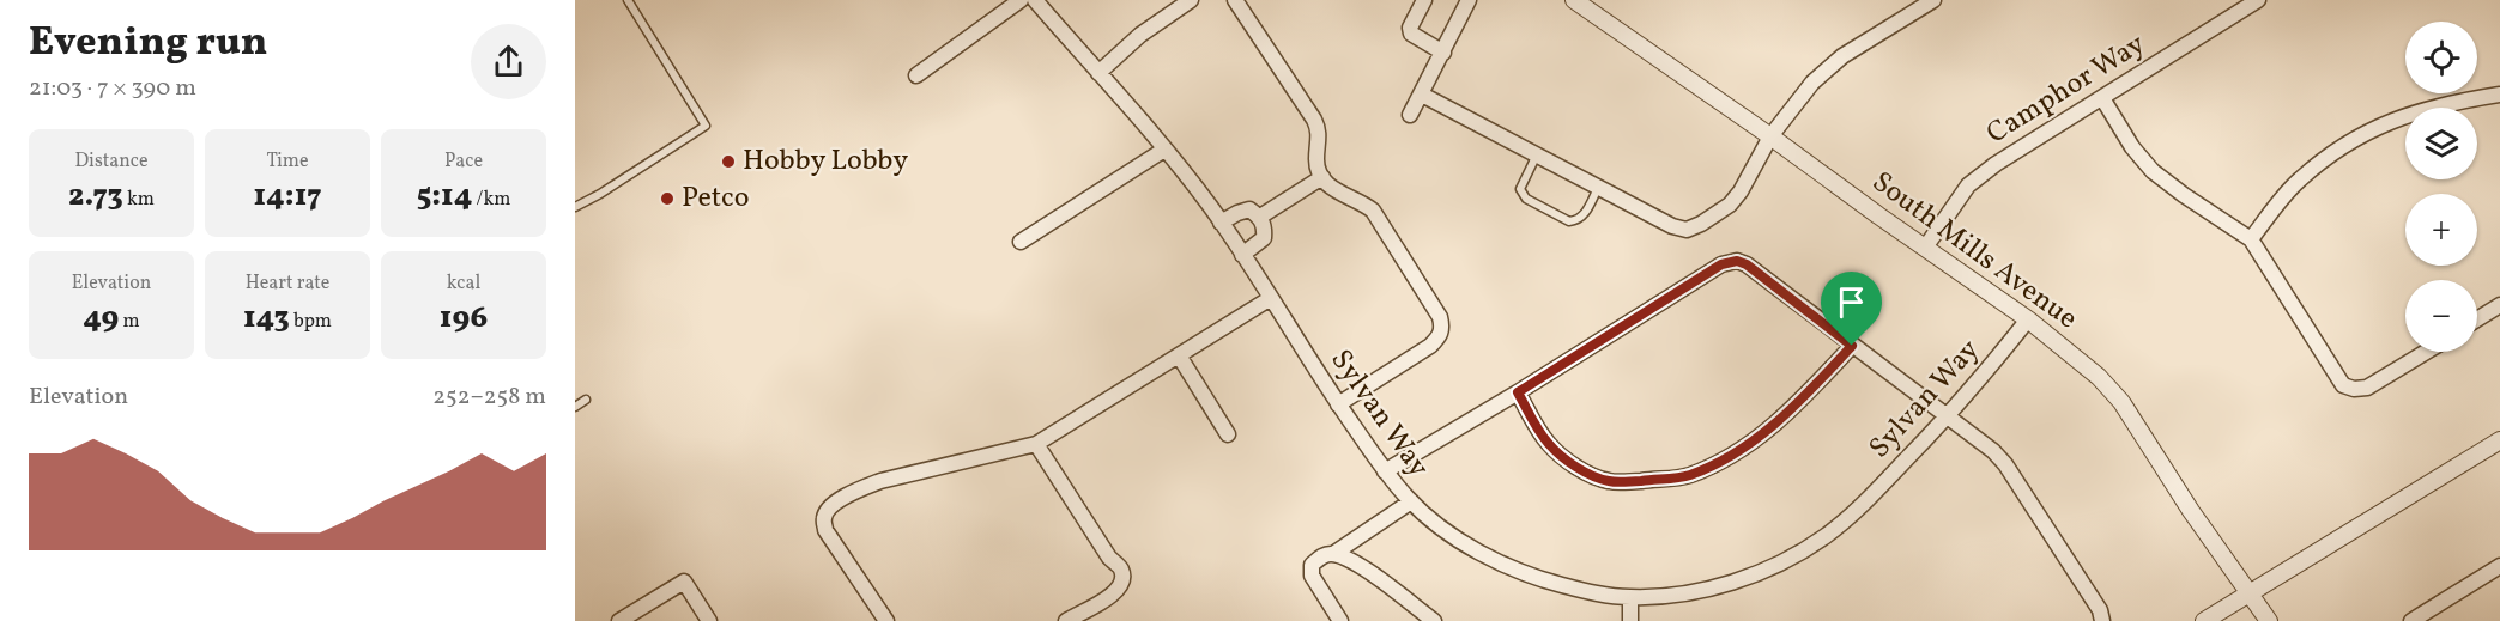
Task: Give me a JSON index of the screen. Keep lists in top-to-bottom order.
{
  "streets": {
    "street": ["Camphor Way", "South Mills Avenue", "Sylvan Way"]
  },
  "crossings": [
    ["Camphor Way", "South Mills Avenue"],
    ["South Mills Avenue", "Sylvan Way"]
  ],
  "places": ["Hobby Lobby", "Petco"],
  "page": {
    "heading": ["Evening run", "21:03 · 7 × 390 m"],
    "map_buttons": ["+", "−"],
    "stats": [
      ["Distance", "2.73 km"],
      ["Time", "14:17"],
      ["Pace", "5:14 /km"],
      ["Elevation", "49 m"],
      ["Heart rate", "143 bpm"],
      ["kcal", "196"]
    ],
    "chart": ["Elevation", "252–258 m"]
  }
}
